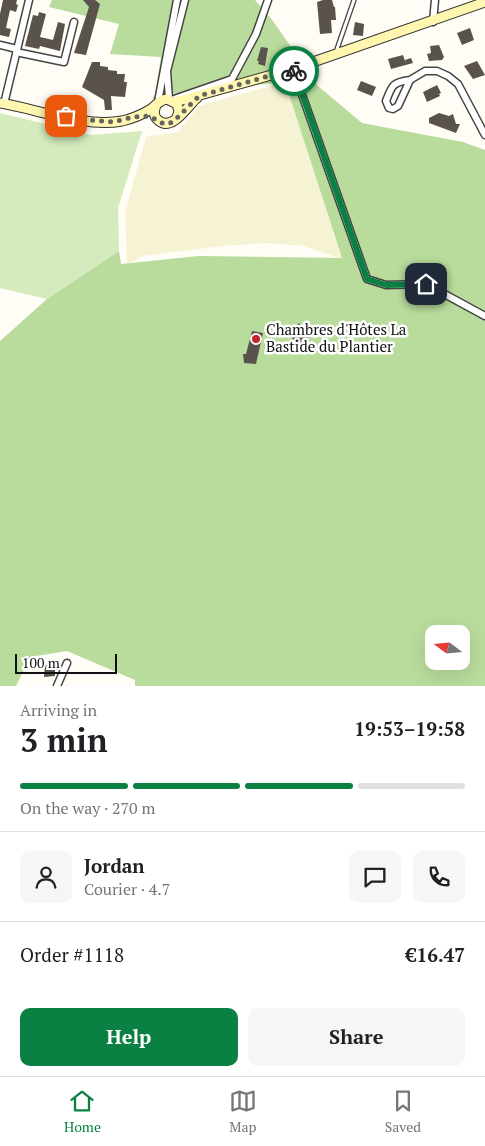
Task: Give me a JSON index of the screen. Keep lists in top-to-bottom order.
{
  "places": ["Chambres d'Hôtes La Bastide du Plantier"],
  "scale_bar": "100 m",
  "north": "left",
  "page": {
    "scale": "100 m",
    "heading": ["3 min", "Arriving in", "19:53–19:58"],
    "panel": [
      "Jordan",
      "Courier · 4.7",
      "Order #1118",
      "€16.47"
    ],
    "bar": "On the way · 270 m",
    "buttons": ["Help", "Share"],
    "tabs": ["Home", "Map", "Saved"]
  }
}
